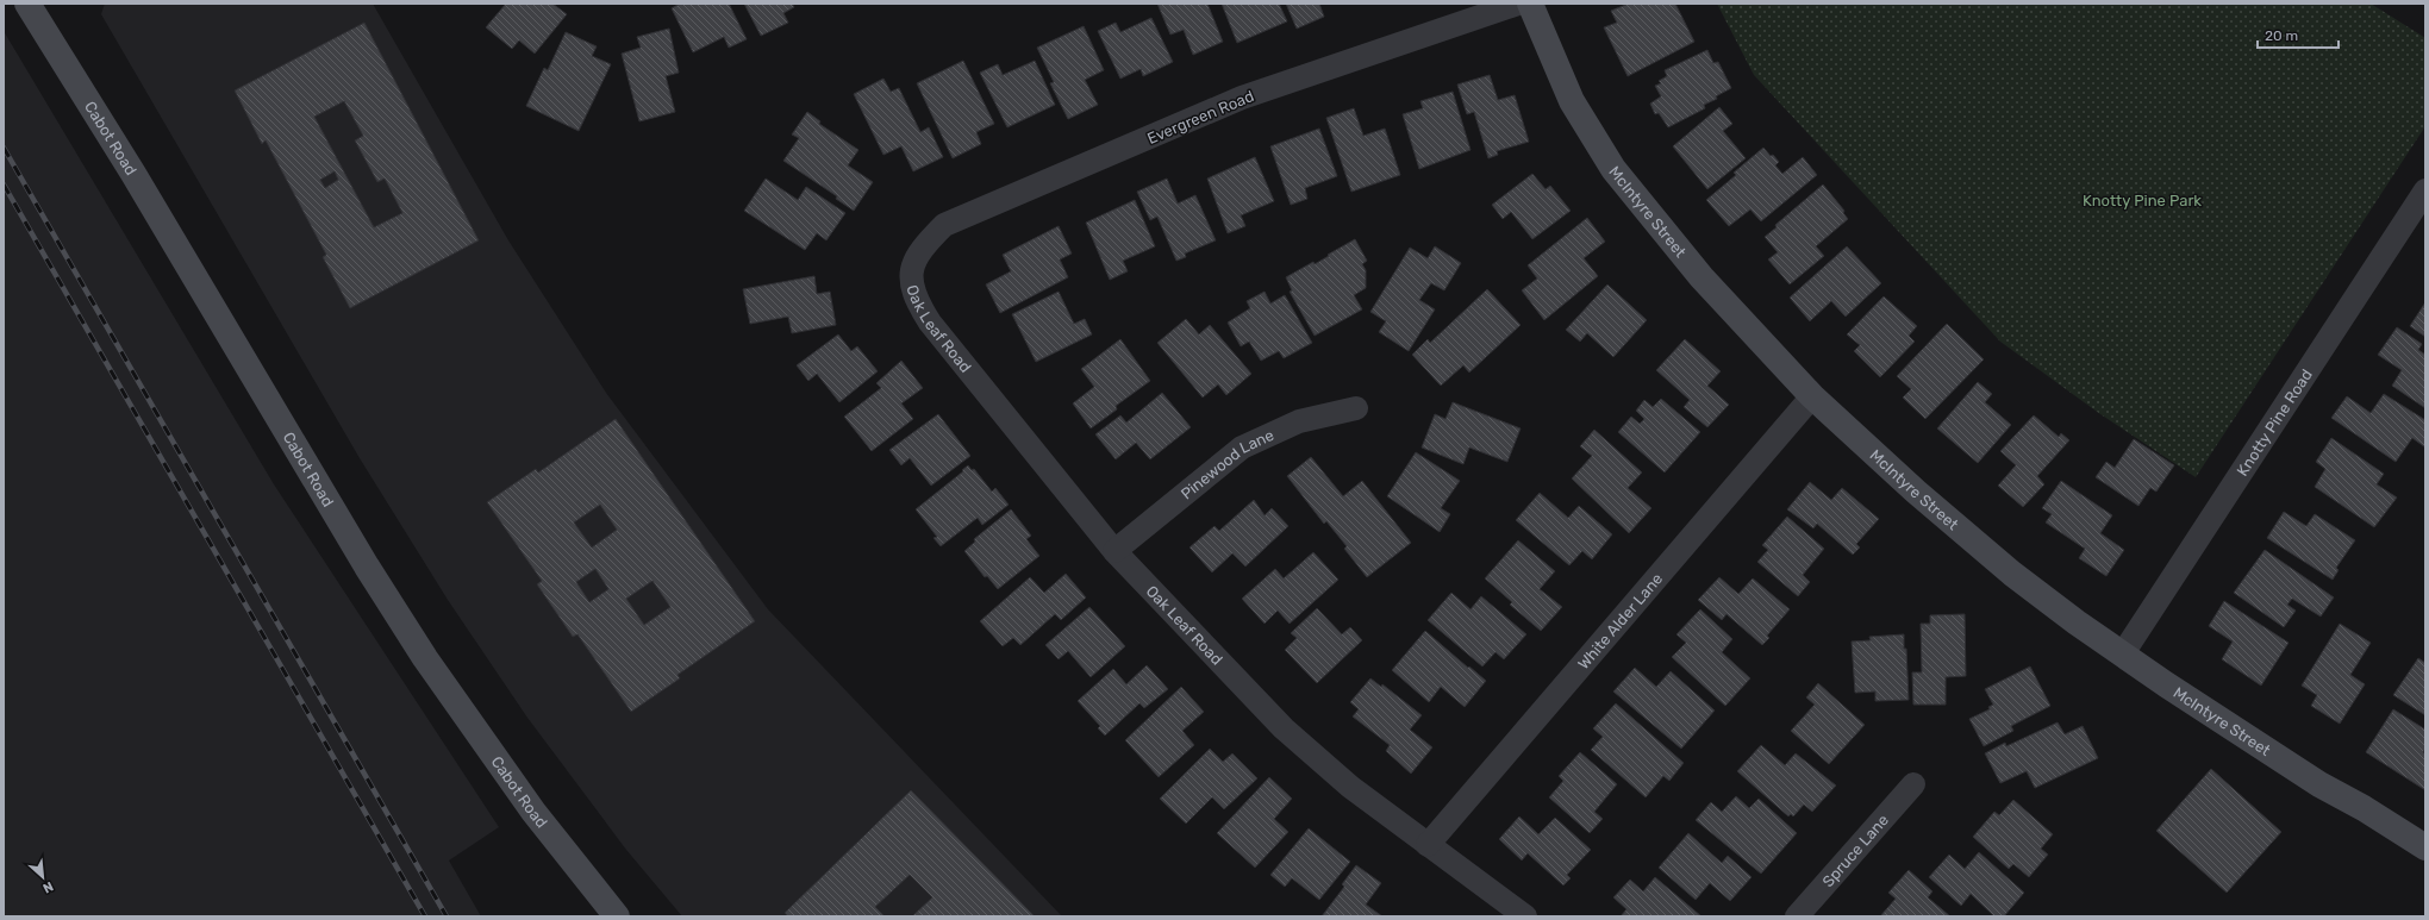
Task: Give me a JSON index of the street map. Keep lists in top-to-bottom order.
{
  "streets": {
    "street": [
      "Evergreen Road",
      "Cabot Road",
      "McIntyre Street",
      "Oak Leaf Road",
      "Knotty Pine Road",
      "Pinewood Lane",
      "White Alder Lane",
      "Spruce Lane"
    ]
  },
  "crossings": [
    ["Evergreen Road", "Oak Leaf Road"],
    ["McIntyre Street", "Knotty Pine Road"],
    ["McIntyre Street", "White Alder Lane"],
    ["Oak Leaf Road", "Pinewood Lane"],
    ["Oak Leaf Road", "White Alder Lane"]
  ],
  "parks": ["Knotty Pine Park"],
  "scale_bar": "20 m",
  "north": "bottom right"
}
